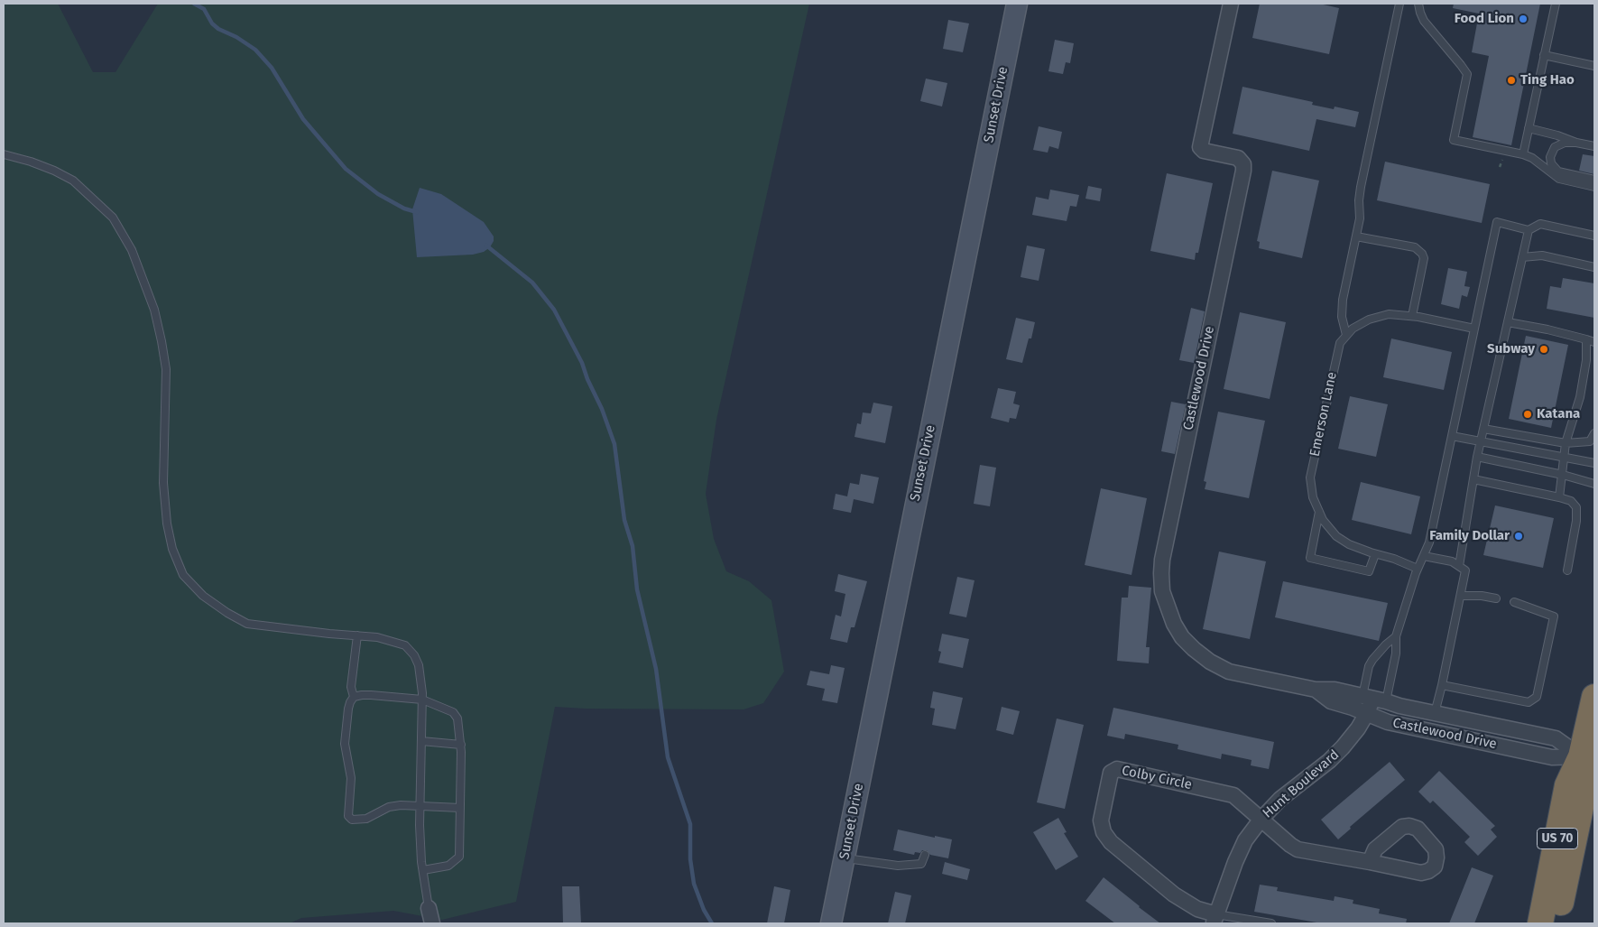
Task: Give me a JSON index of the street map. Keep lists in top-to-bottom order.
{
  "streets": {
    "highway": ["US 70"],
    "street": [
      "Sunset Drive",
      "Castlewood Drive",
      "Colby Circle",
      "Hunt Boulevard"
    ],
    "lane": ["Emerson Lane"]
  },
  "crossings": [
    ["Castlewood Drive", "Hunt Boulevard"],
    ["Castlewood Drive", "US 70"],
    ["Colby Circle", "Hunt Boulevard"]
  ],
  "places": [
    "Food Lion",
    "Ting Hao",
    "Subway",
    "Katana",
    "Family Dollar"
  ]
}
